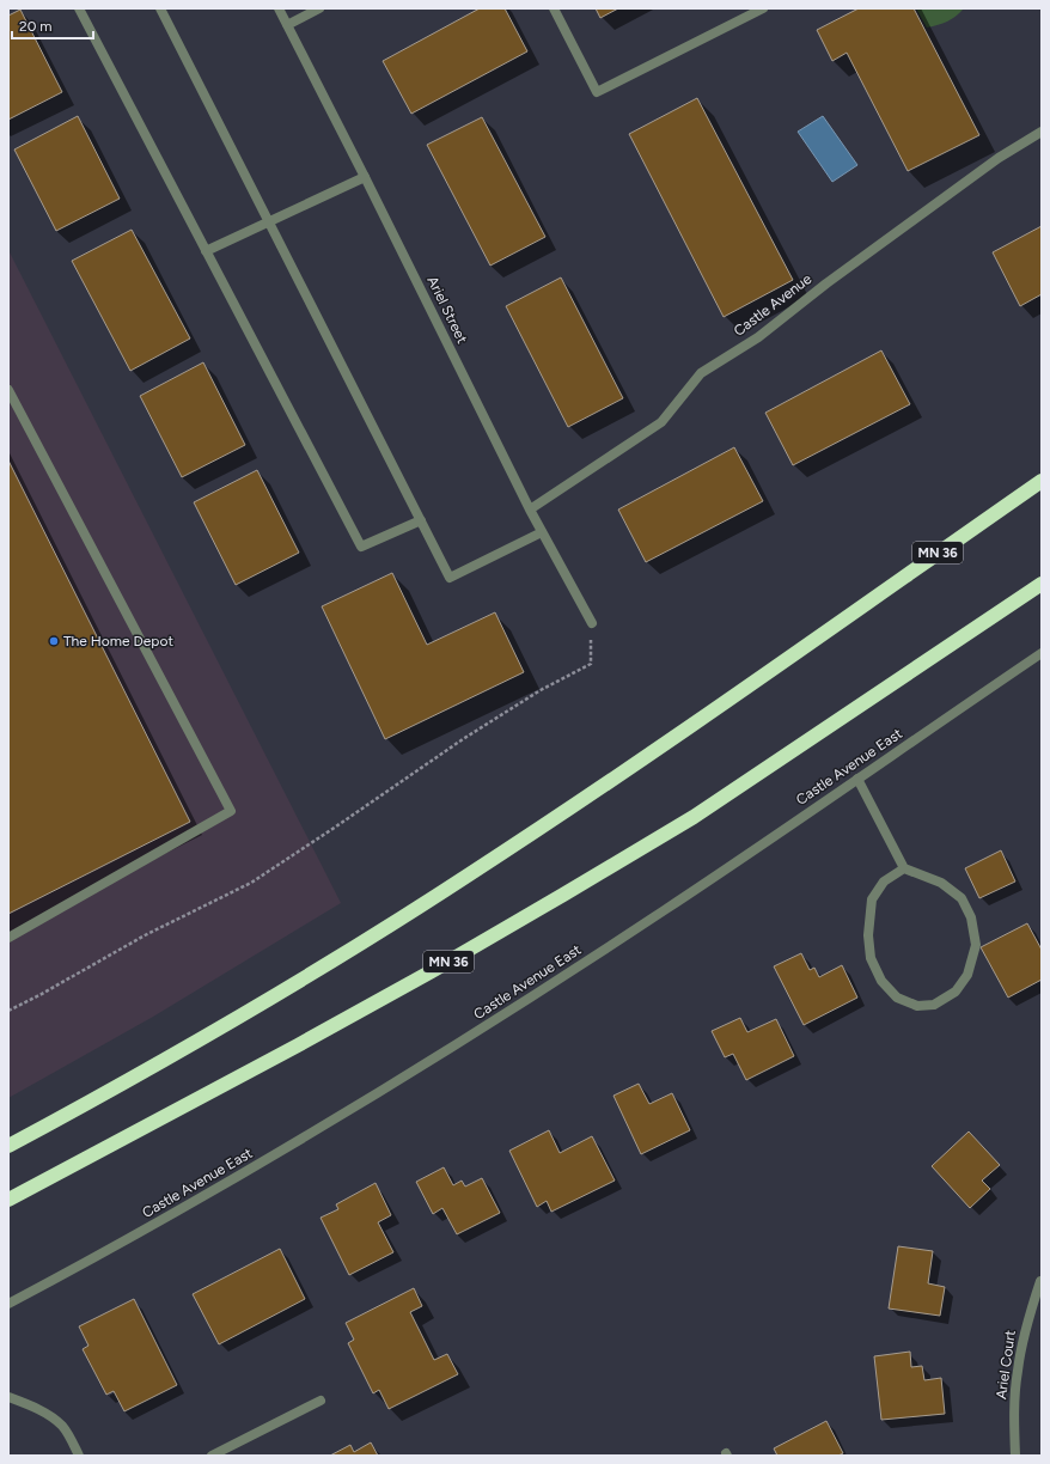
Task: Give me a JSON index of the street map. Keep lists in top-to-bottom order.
{
  "streets": {
    "highway": ["MN 36"],
    "street": [
      "Castle Avenue",
      "Ariel Street",
      "Castle Avenue East",
      "Ariel Court"
    ]
  },
  "crossings": [
    ["Castle Avenue", "Ariel Street"]
  ],
  "places": ["The Home Depot"],
  "scale_bar": "20 m"
}
